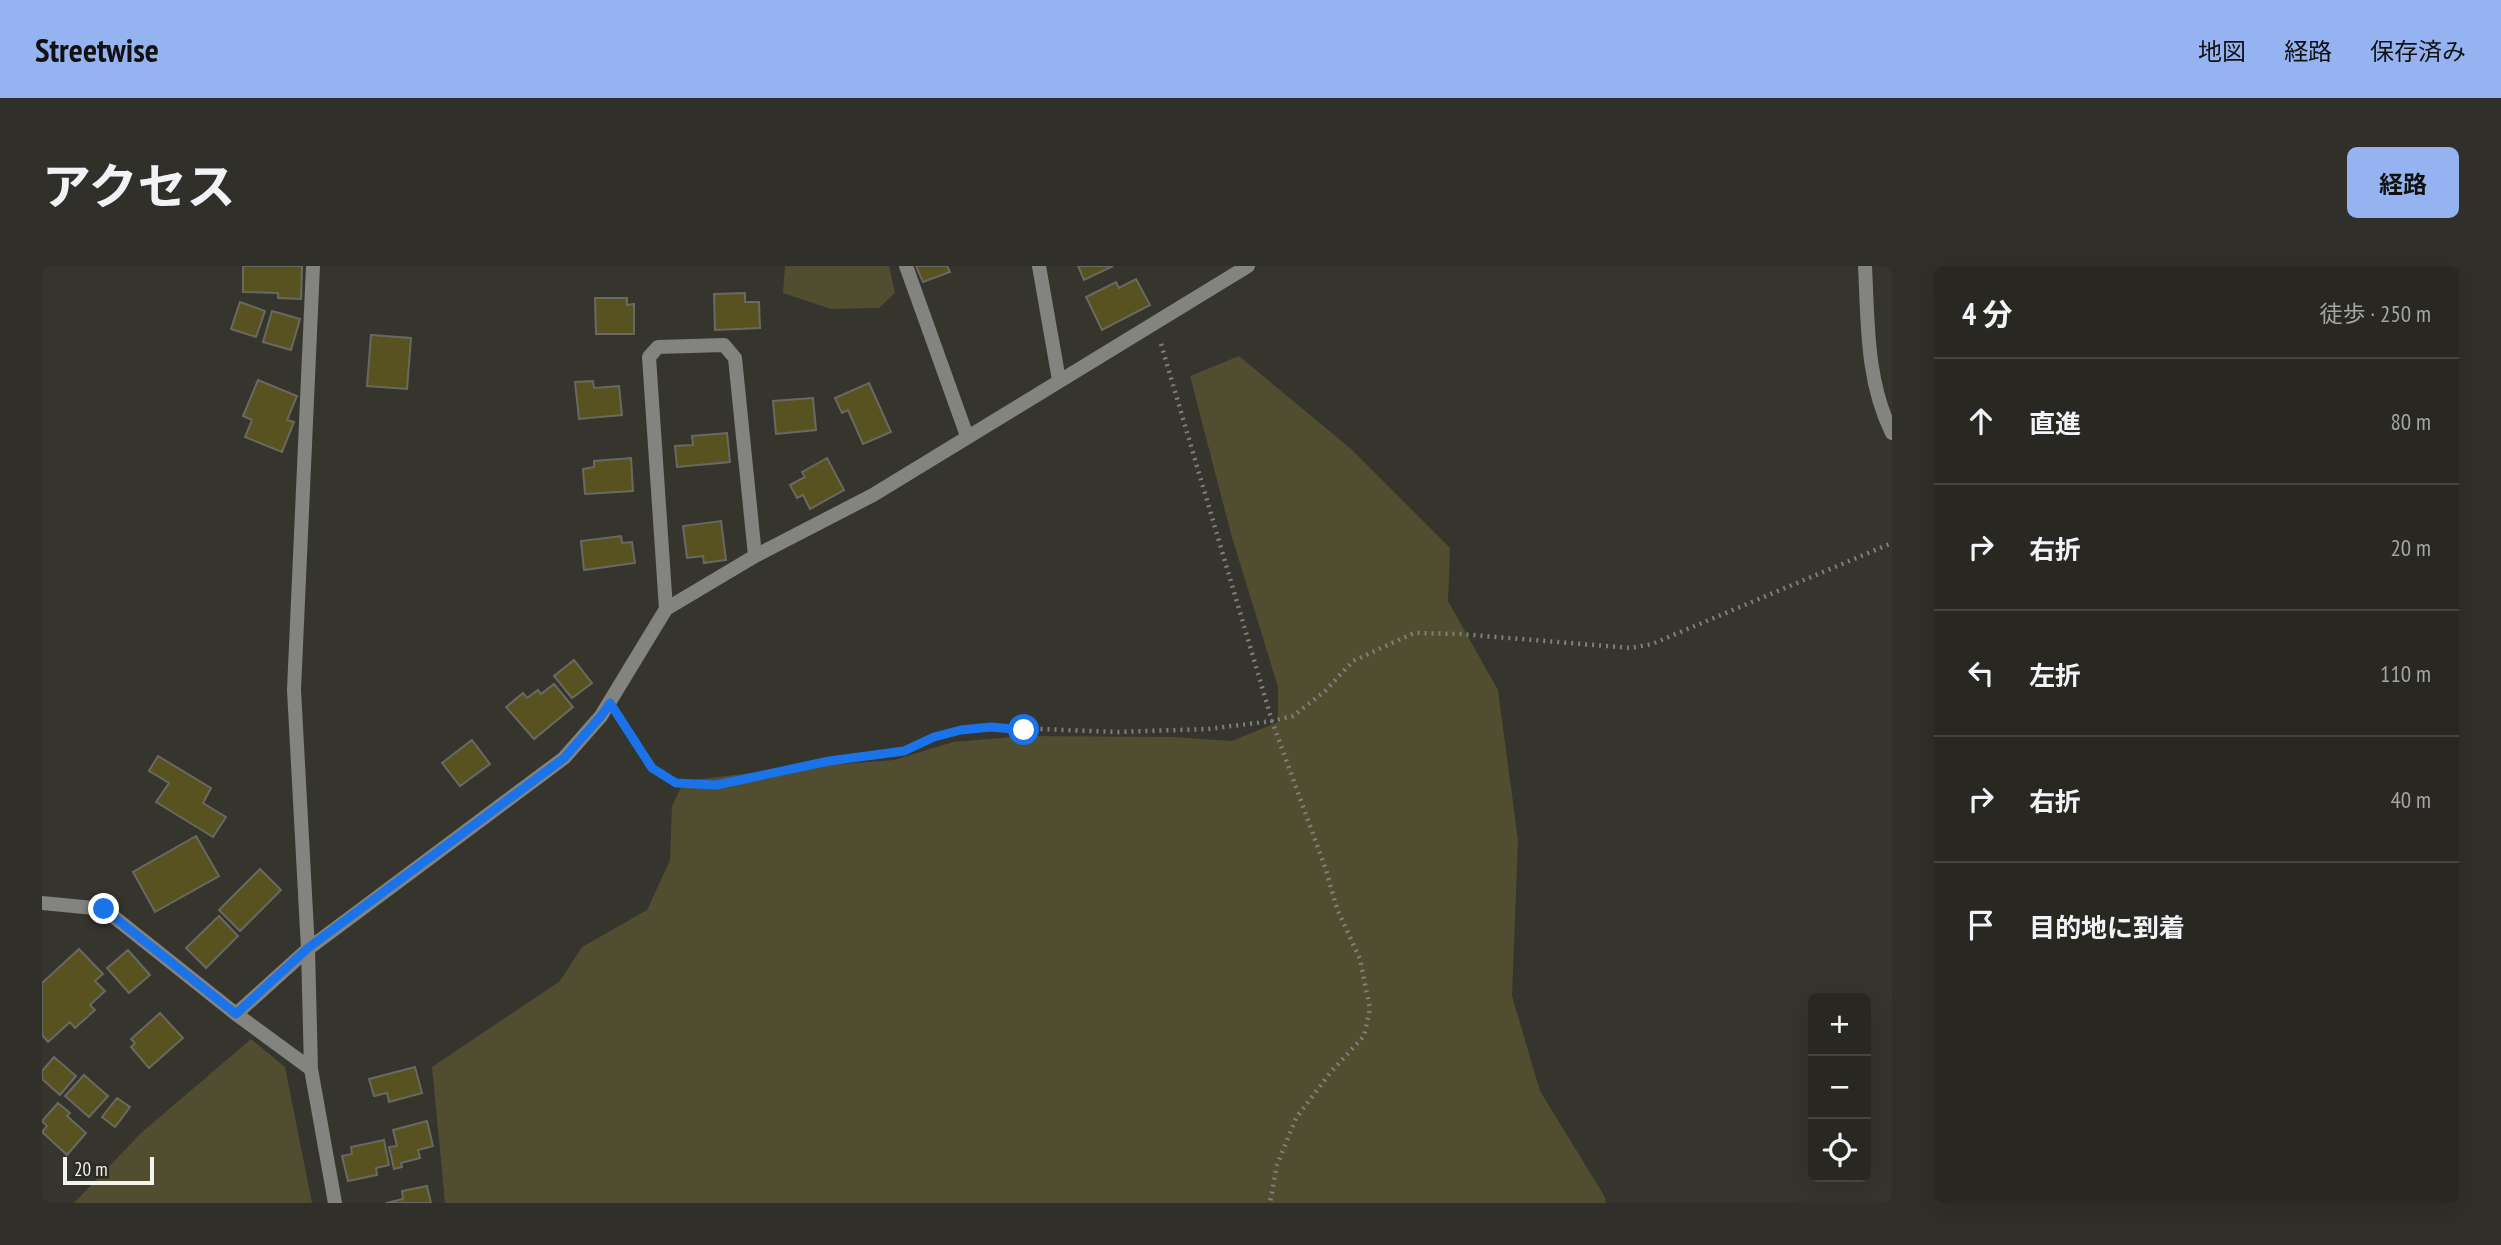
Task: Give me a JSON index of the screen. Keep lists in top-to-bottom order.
{
  "scale_bar": "20 m",
  "page": {
    "header": "Streetwise",
    "nav": ["地図", "経路", "保存済み"],
    "title": "アクセス",
    "buttons": "経路",
    "heading": ["4 分", "徒歩 · 250 m"],
    "list": [
      ["直進", "80 m"],
      ["右折", "20 m"],
      ["左折", "110 m"],
      ["右折", "40 m"],
      "目的地に到着"
    ],
    "map_buttons": ["+", "−"],
    "scale": "20 m"
  }
}
